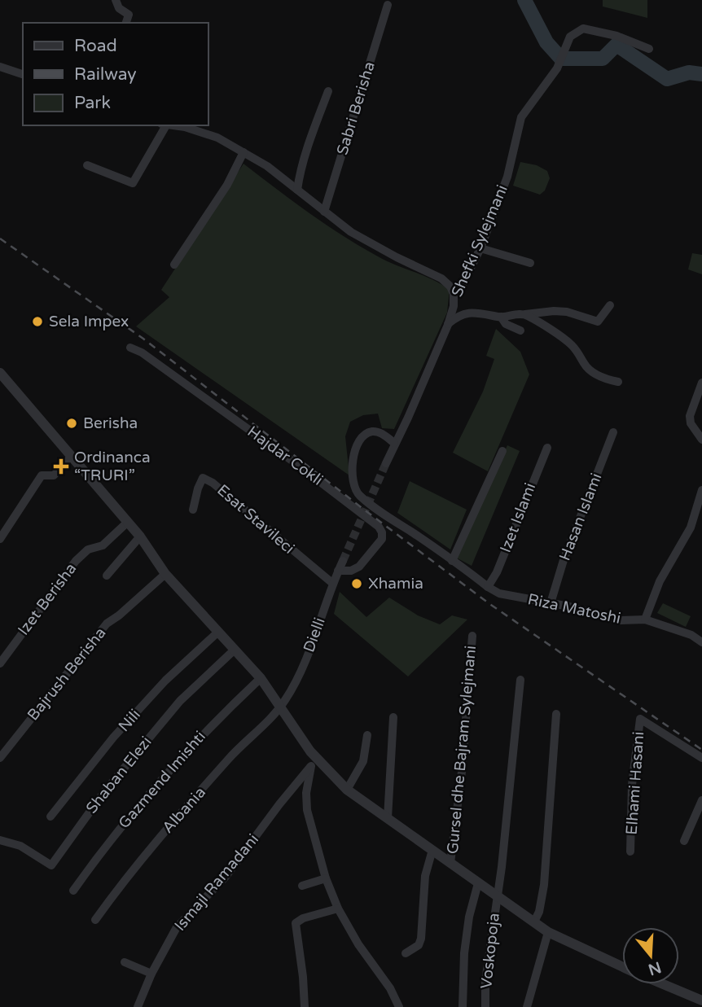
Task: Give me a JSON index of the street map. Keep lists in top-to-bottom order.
{
  "streets": {
    "street": [
      "Sabri Berisha",
      "Shefki Sylejmani",
      "Hajdar Cokli",
      "Hasan Islami",
      "Izet Islami",
      "Esat Stavileci",
      "Izet Berisha",
      "Riza Matoshi",
      "Dielli",
      "Bajrush Berisha",
      "Nili",
      "Gursel dhe Bajram Sylejmani",
      "Shaban Elezi",
      "Gazmend Imishti",
      "Elhami Hasani",
      "Albania",
      "Ismajl Ramadani",
      "Voskopoja"
    ]
  },
  "crossings": [
    ["Shefki Sylejmani", "Riza Matoshi"],
    ["Hajdar Cokli", "Dielli"],
    ["Hasan Islami", "Riza Matoshi"],
    ["Izet Islami", "Riza Matoshi"],
    ["Esat Stavileci", "Dielli"],
    ["Izet Berisha", "Gursel dhe Bajram Sylejmani"],
    ["Dielli", "Gursel dhe Bajram Sylejmani"],
    ["Dielli", "Albania"],
    ["Bajrush Berisha", "Gursel dhe Bajram Sylejmani"],
    ["Nili", "Gursel dhe Bajram Sylejmani"],
    ["Gursel dhe Bajram Sylejmani", "Shaban Elezi"],
    ["Gursel dhe Bajram Sylejmani", "Gazmend Imishti"],
    ["Gursel dhe Bajram Sylejmani", "Albania"],
    ["Gursel dhe Bajram Sylejmani", "Ismajl Ramadani"],
    ["Gursel dhe Bajram Sylejmani", "Voskopoja"]
  ],
  "places": {
    "other": ["Sela Impex", "Berisha", "Xhamia"],
    "health": ["Ordinanca “TRURI”"]
  },
  "legend": ["Road", "Railway", "Park"],
  "north": "bottom"
}
